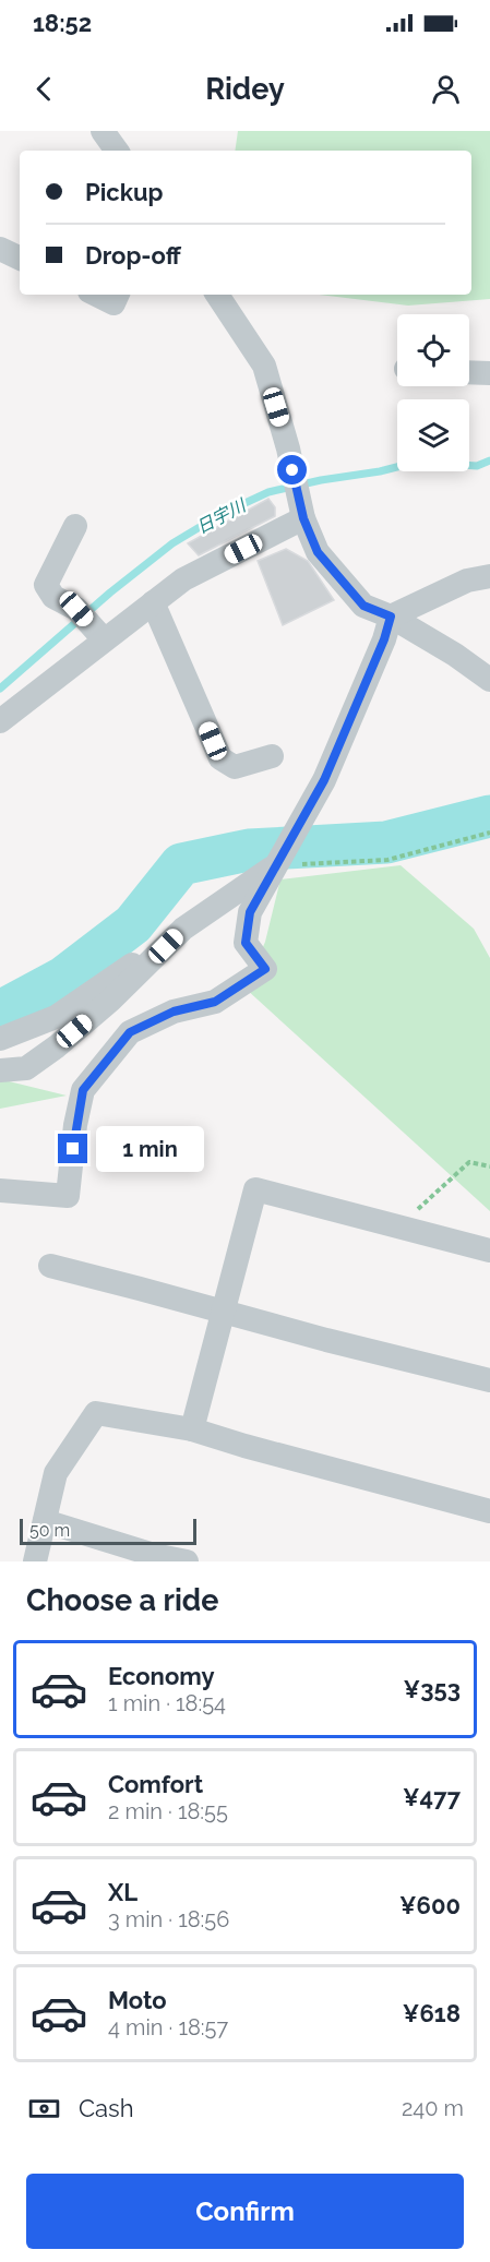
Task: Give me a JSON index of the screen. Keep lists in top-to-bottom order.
{
  "water": ["日宇川"],
  "scale_bar": "50 m",
  "page": {
    "status": "18:52",
    "header": "Ridey",
    "banner": ["Pickup", "Drop-off"],
    "bubble": "1 min",
    "scale": "50 m",
    "heading": "Choose a ride",
    "list": [
      {
        "name": "Economy",
        "note": "1 min · 18:54",
        "value": "¥353"
      },
      {
        "name": "Comfort",
        "note": "2 min · 18:55",
        "value": "¥477"
      },
      {
        "name": "XL",
        "note": "3 min · 18:56",
        "value": "¥600"
      },
      {
        "name": "Moto",
        "note": "4 min · 18:57",
        "value": "¥618"
      }
    ],
    "pay": ["Cash", "240 m"],
    "buttons": "Confirm"
  }
}
